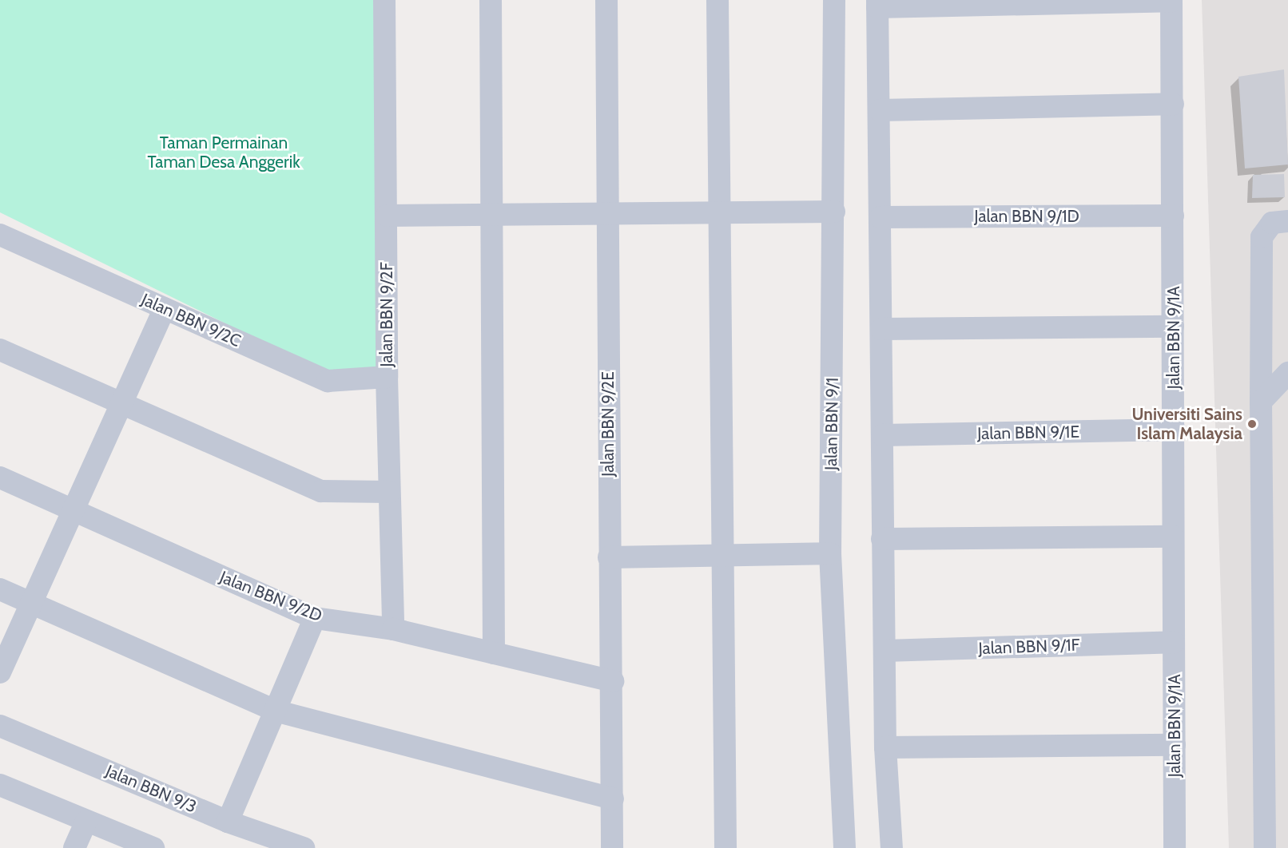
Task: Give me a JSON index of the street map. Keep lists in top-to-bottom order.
{
  "streets": {
    "street": [
      "Jalan BBN 9/1D",
      "Jalan BBN 9/2F",
      "Jalan BBN 9/2C",
      "Jalan BBN 9/1A",
      "Jalan BBN 9/2E",
      "Jalan BBN 9/1",
      "Jalan BBN 9/1E",
      "Jalan BBN 9/2D",
      "Jalan BBN 9/1F",
      "Jalan BBN 9/3"
    ]
  },
  "crossings": [
    ["Jalan BBN 9/1D", "Jalan BBN 9/1A"],
    ["Jalan BBN 9/2F", "Jalan BBN 9/2C"],
    ["Jalan BBN 9/2F", "Jalan BBN 9/2D"],
    ["Jalan BBN 9/1A", "Jalan BBN 9/1E"],
    ["Jalan BBN 9/1A", "Jalan BBN 9/1F"],
    ["Jalan BBN 9/2E", "Jalan BBN 9/2D"]
  ],
  "parks": ["Taman Permainan Taman Desa Anggerik"],
  "places": ["Universiti Sains Islam Malaysia"]
}
